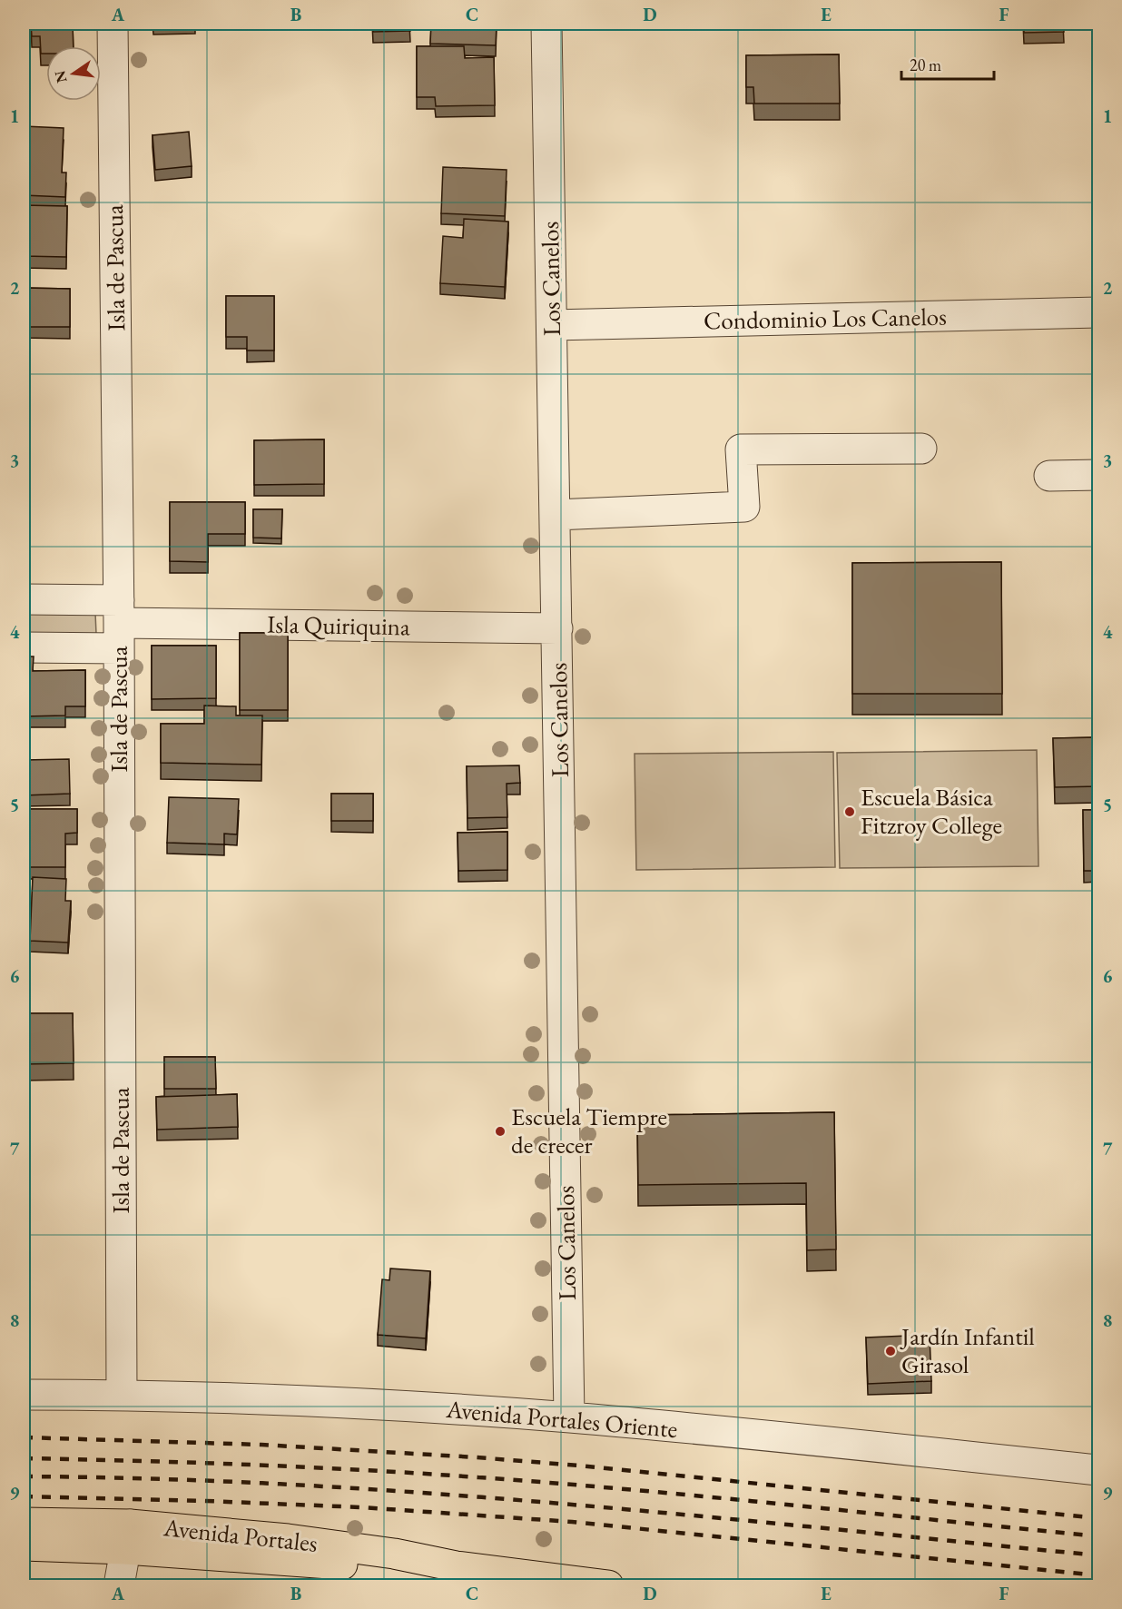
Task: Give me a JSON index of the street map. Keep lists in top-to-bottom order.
{
  "streets": {
    "main road": ["Avenida Portales"],
    "street": [
      "Isla de Pascua",
      "Los Canelos",
      "Condominio Los Canelos",
      "Isla Quiriquina",
      "Avenida Portales Oriente"
    ]
  },
  "crossings": [
    ["Isla de Pascua", "Isla Quiriquina"],
    ["Isla de Pascua", "Avenida Portales Oriente"],
    ["Los Canelos", "Condominio Los Canelos"],
    ["Los Canelos", "Isla Quiriquina"],
    ["Los Canelos", "Avenida Portales Oriente"]
  ],
  "places": ["Escuela Básica Fitzroy College", "Escuela Tiempre de crecer", "Jardín Infantil Girasol"],
  "scale_bar": "20 m",
  "north": "left",
  "grid": {
    "columns": [
      "A",
      "B",
      "C",
      "D",
      "E",
      "F"
    ],
    "rows": [
      "1",
      "2",
      "3",
      "4",
      "5",
      "6",
      "7",
      "8",
      "9"
    ]
  }
}
